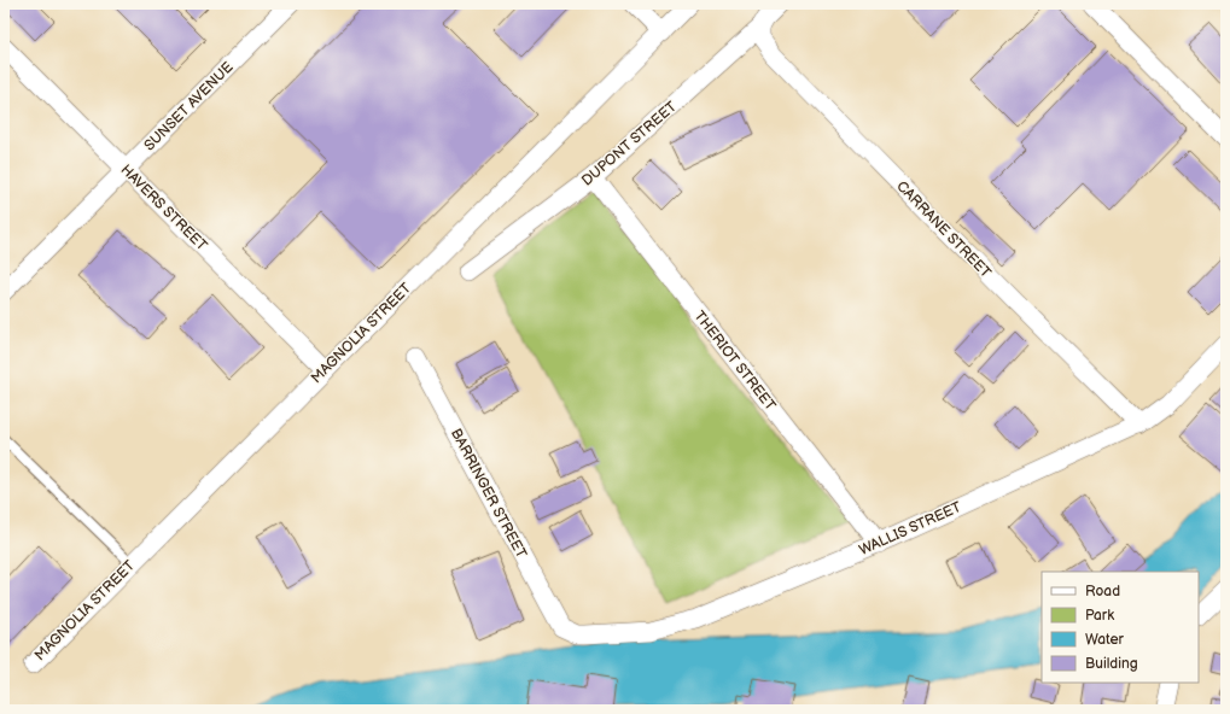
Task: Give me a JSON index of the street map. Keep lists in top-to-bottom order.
{
  "streets": {
    "street": [
      "SUNSET AVENUE",
      "DUPONT STREET",
      "HAVERS STREET",
      "CARRANE STREET",
      "MAGNOLIA STREET",
      "THERIOT STREET",
      "BARRINGER STREET",
      "WALLIS STREET"
    ]
  },
  "crossings": [
    ["SUNSET AVENUE", "HAVERS STREET"],
    ["DUPONT STREET", "CARRANE STREET"],
    ["DUPONT STREET", "THERIOT STREET"],
    ["HAVERS STREET", "MAGNOLIA STREET"],
    ["CARRANE STREET", "WALLIS STREET"],
    ["THERIOT STREET", "WALLIS STREET"],
    ["BARRINGER STREET", "WALLIS STREET"]
  ],
  "legend": [
    "Road",
    "Park",
    "Water",
    "Building"
  ]
}
